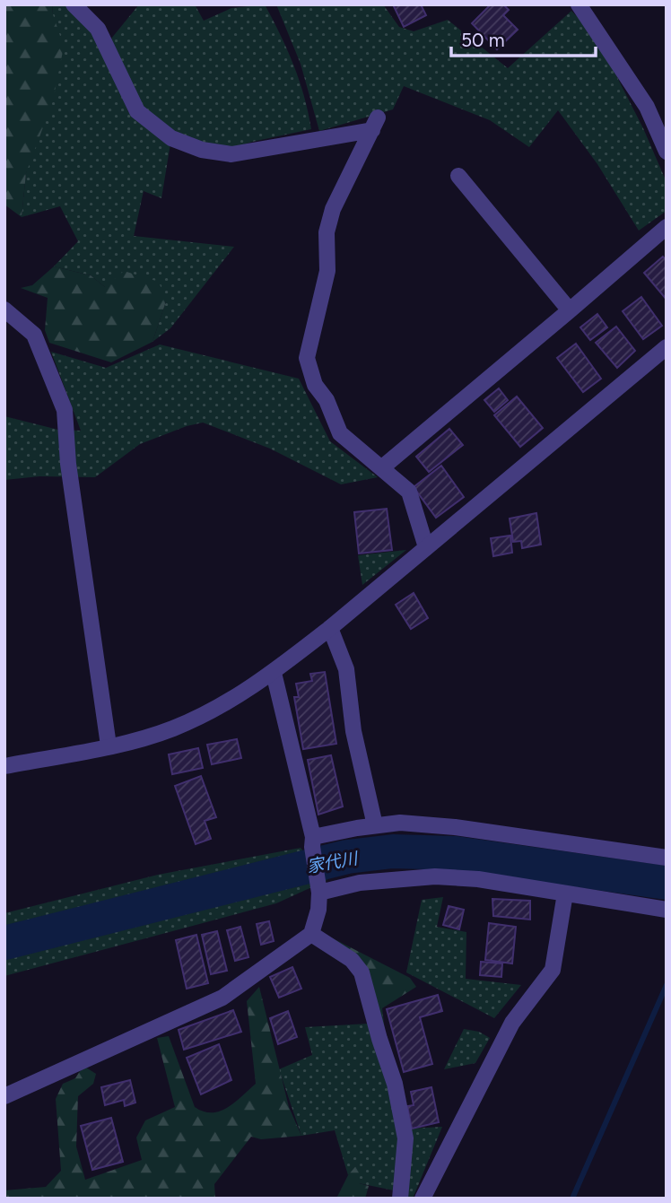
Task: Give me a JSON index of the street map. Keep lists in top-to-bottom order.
{
  "water": ["家代川"],
  "scale_bar": "50 m"
}
